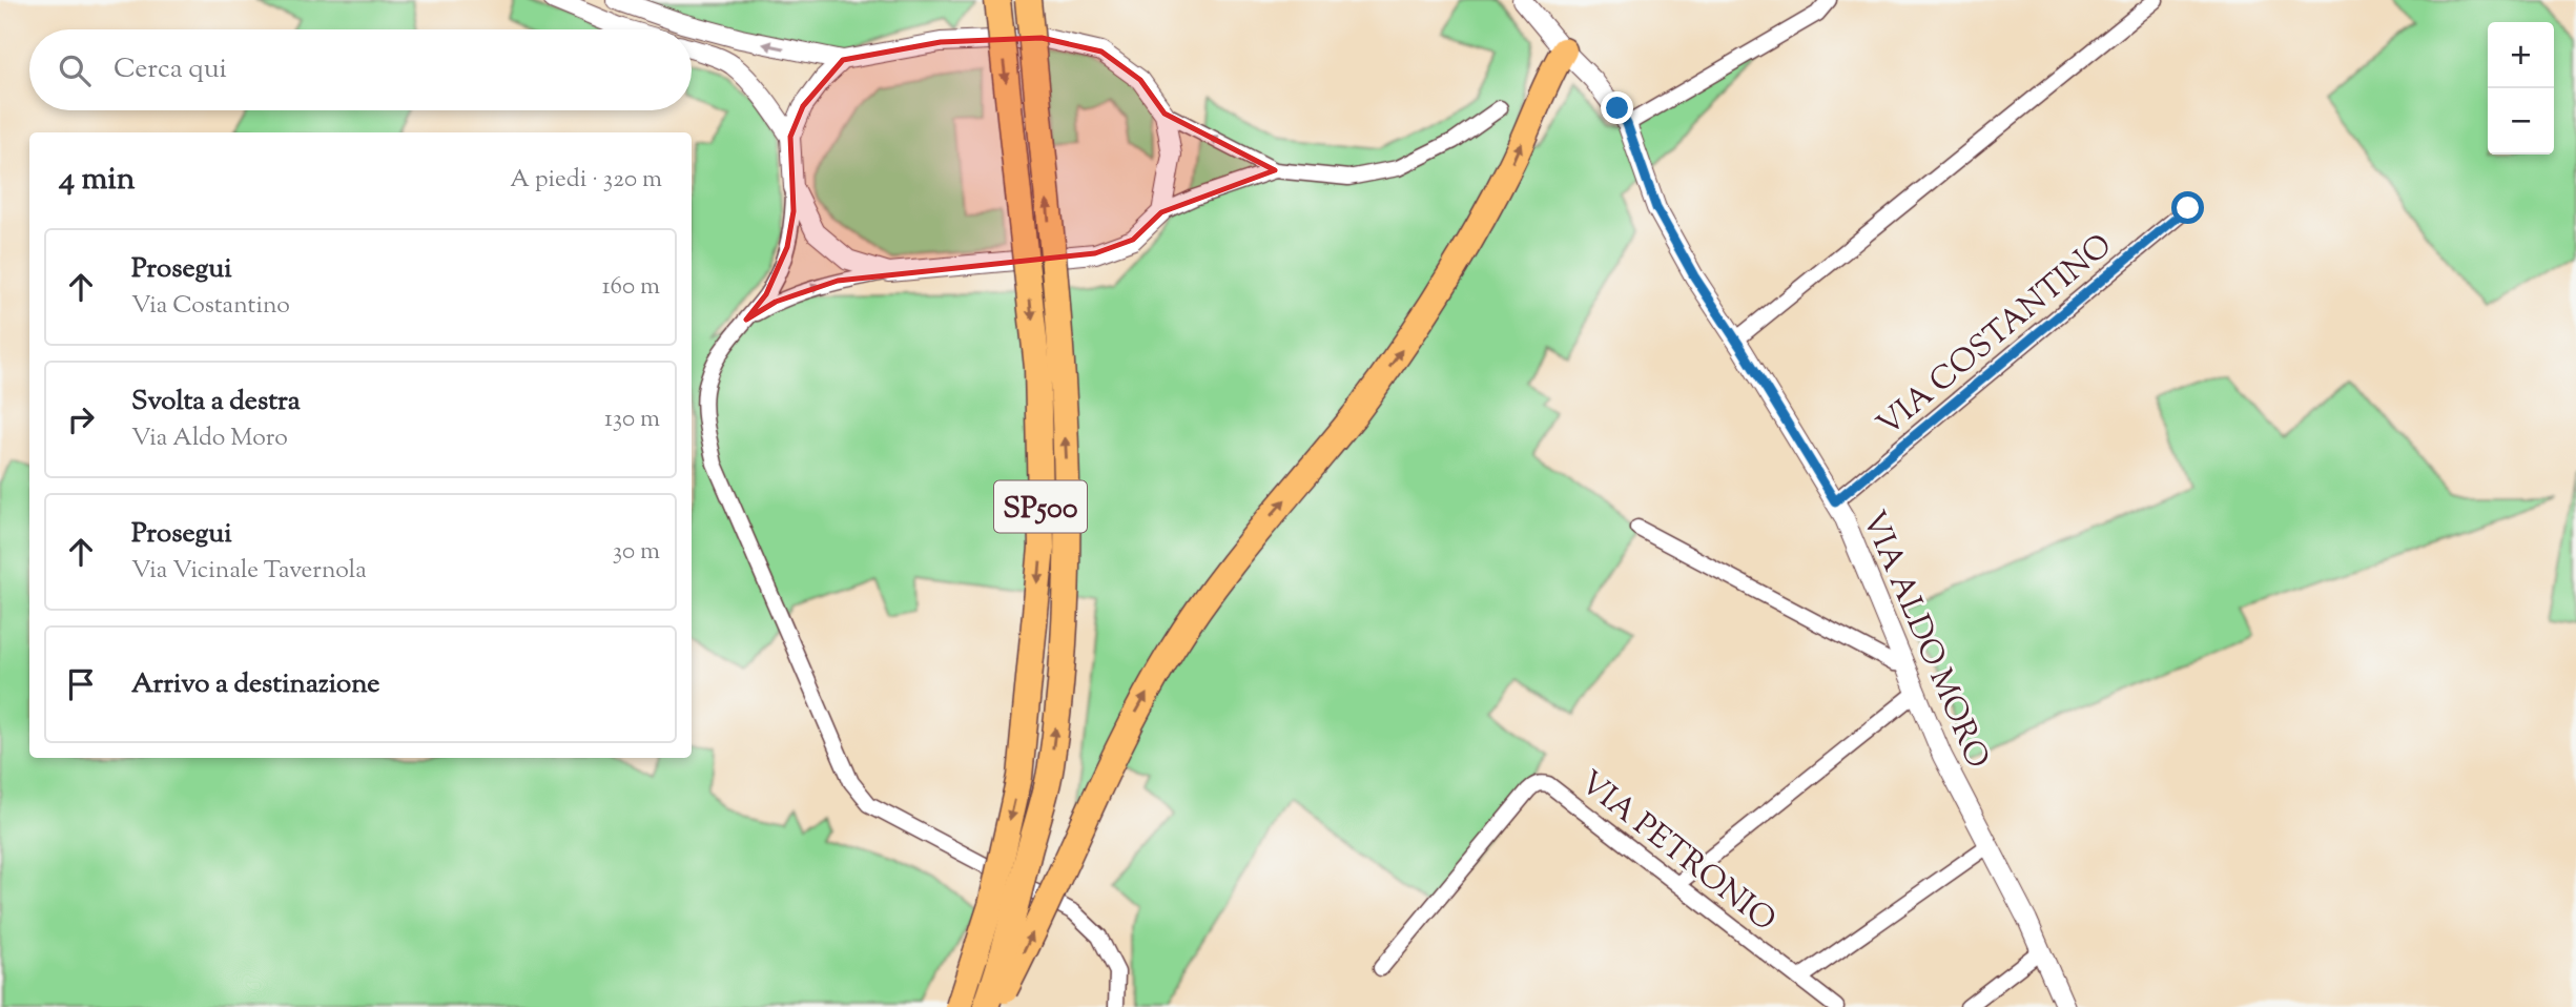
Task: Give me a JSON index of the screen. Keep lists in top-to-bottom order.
{
  "streets": {
    "highway": ["SP500"],
    "street": ["VIA COSTANTINO", "VIA ALDO MORO", "VIA PETRONIO"]
  },
  "crossings": [
    ["VIA COSTANTINO", "VIA ALDO MORO"]
  ],
  "page": {
    "map_buttons": ["+", "−"],
    "search": "Cerca qui",
    "heading": ["4 min", "A piedi · 320 m"],
    "list": [
      ["Prosegui", "Via Costantino", "160 m"],
      ["Svolta a destra", "Via Aldo Moro", "130 m"],
      ["Prosegui", "Via Vicinale Tavernola", "30 m"],
      "Arrivo a destinazione"
    ]
  }
}
